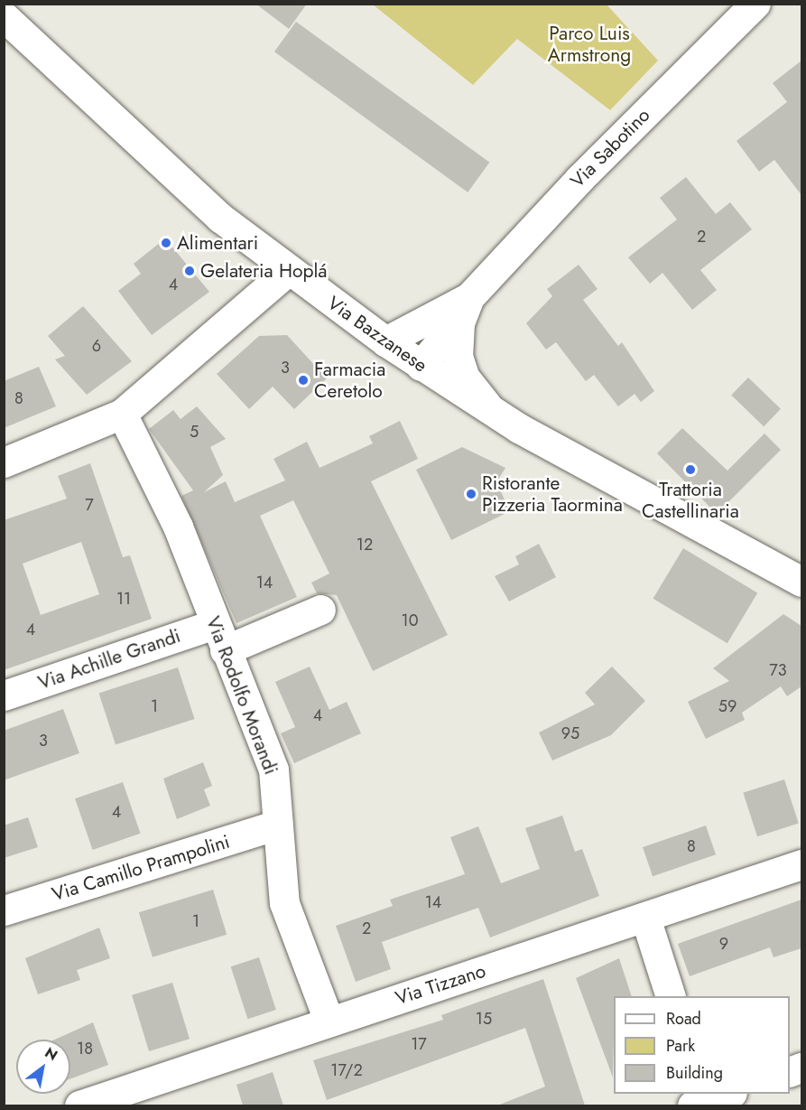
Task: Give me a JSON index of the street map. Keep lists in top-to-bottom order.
{
  "streets": {
    "street": [
      "Via Sabotino",
      "Via Bazzanese",
      "Via Achille Grandi",
      "Via Rodolfo Morandi",
      "Via Camillo Prampolini",
      "Via Tizzano"
    ]
  },
  "crossings": [
    ["Via Sabotino", "Via Bazzanese"],
    ["Via Achille Grandi", "Via Rodolfo Morandi"],
    ["Via Rodolfo Morandi", "Via Camillo Prampolini"],
    ["Via Rodolfo Morandi", "Via Tizzano"]
  ],
  "parks": ["Parco Luis Armstrong"],
  "places": [
    "Alimentari",
    "Gelateria Hoplá",
    "Farmacia Ceretolo",
    "Trattoria Castellinaria",
    "Ristorante Pizzeria Taormina"
  ],
  "house_numbers": [
    "2",
    "4",
    "6",
    "3",
    "8",
    "5",
    "7",
    "12",
    "14",
    "11",
    "10",
    "4",
    "73",
    "1",
    "59",
    "4",
    "95",
    "3",
    "4",
    "8",
    "14",
    "1",
    "2",
    "9",
    "15",
    "17",
    "18",
    "17/2"
  ],
  "legend": ["Road", "Park", "Building"],
  "north": "top right"
}
